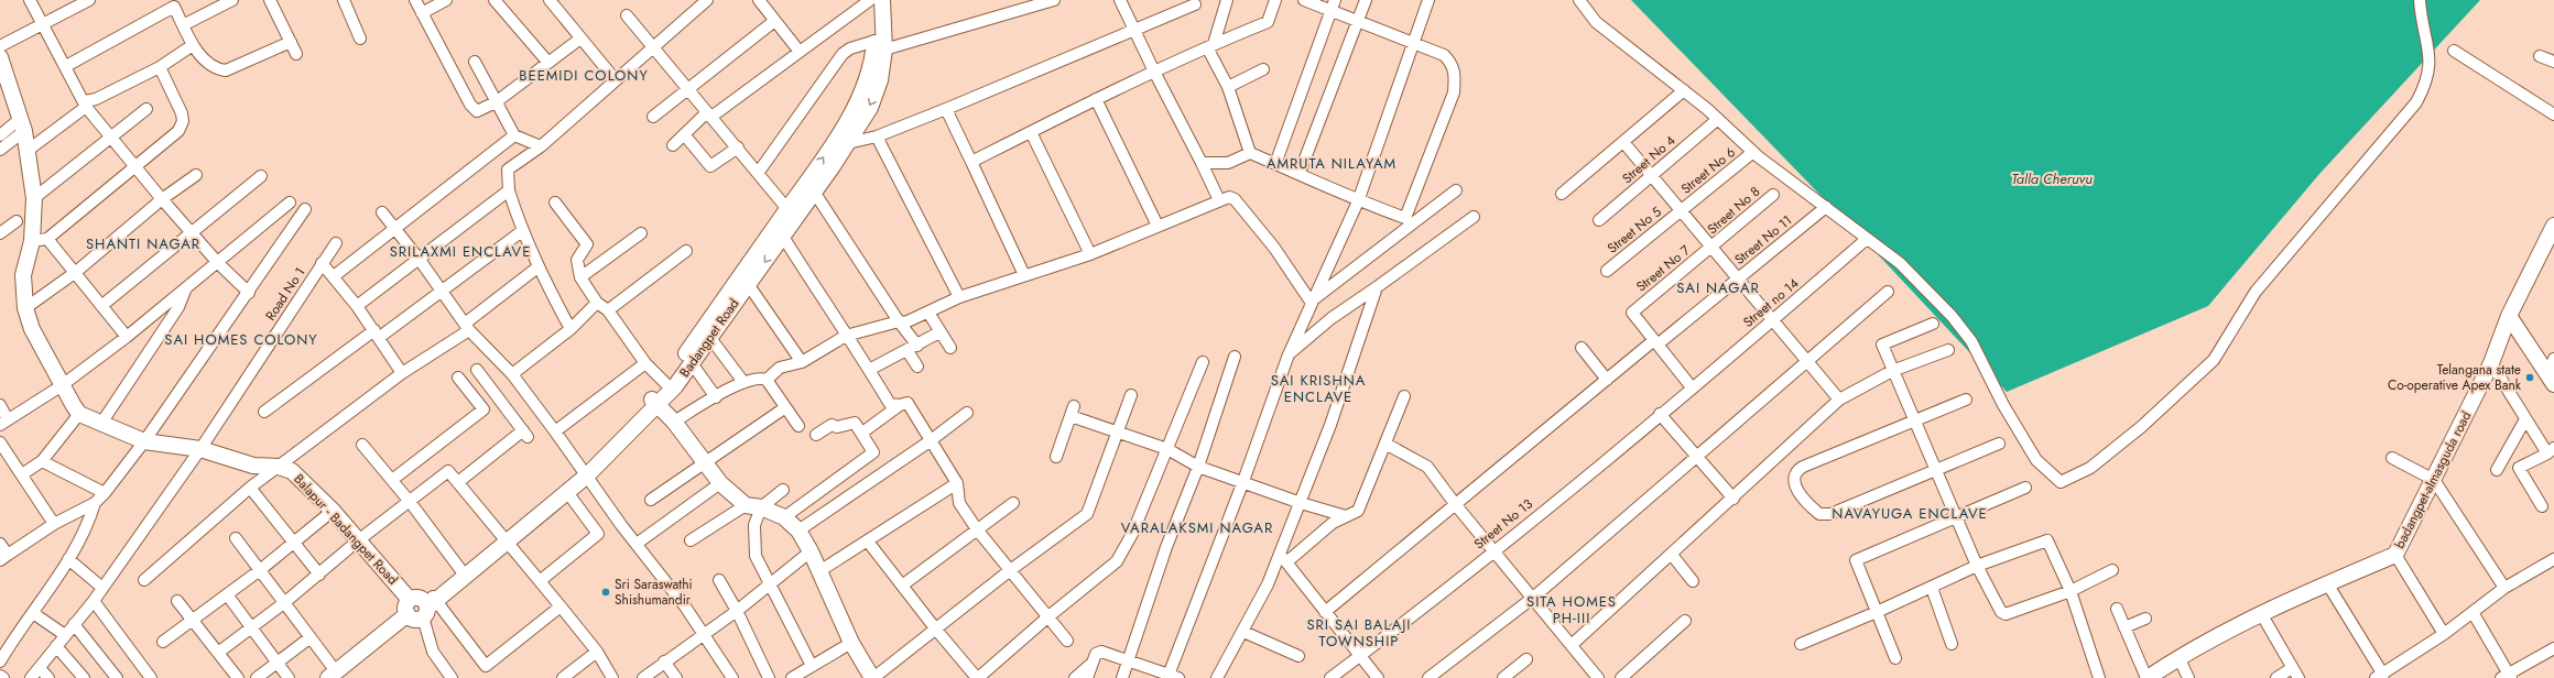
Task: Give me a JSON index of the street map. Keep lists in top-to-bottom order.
{
  "streets": {
    "street": [
      "Street No 4",
      "Street No 6",
      "Street No 8",
      "Street No 5",
      "Street No 11",
      "Street No 7",
      "Road No 1",
      "Street no 14",
      "Badangpet Road",
      "badangpet-almasguda road",
      "Street No 13",
      "Balapur - Badangpet Road"
    ]
  },
  "crossings": [
    ["Street No 6", "Street No 5"],
    ["Street No 8", "Street No 7"],
    ["Street No 11", "Street No 7"],
    ["Road No 1", "Balapur - Badangpet Road"],
    ["Street no 14", "Street No 13"],
    ["Badangpet Road", "Balapur - Badangpet Road"]
  ],
  "districts": [
    "BEEMIDI COLONY",
    "AMRUTA NILAYAM",
    "SHANTI NAGAR",
    "SRILAXMI ENCLAVE",
    "SAI NAGAR",
    "SAI HOMES COLONY",
    "SAI KRISHNA ENCLAVE",
    "NAVAYUGA ENCLAVE",
    "VARALAKSMI NAGAR",
    "SITA HOMES PH-III",
    "SRI SAI BALAJI TOWNSHIP"
  ],
  "water": ["Talla Cheruvu"],
  "places": ["Telangana state Co-operative Apex Bank", "Sri Saraswathi Shishumandir"]
}
